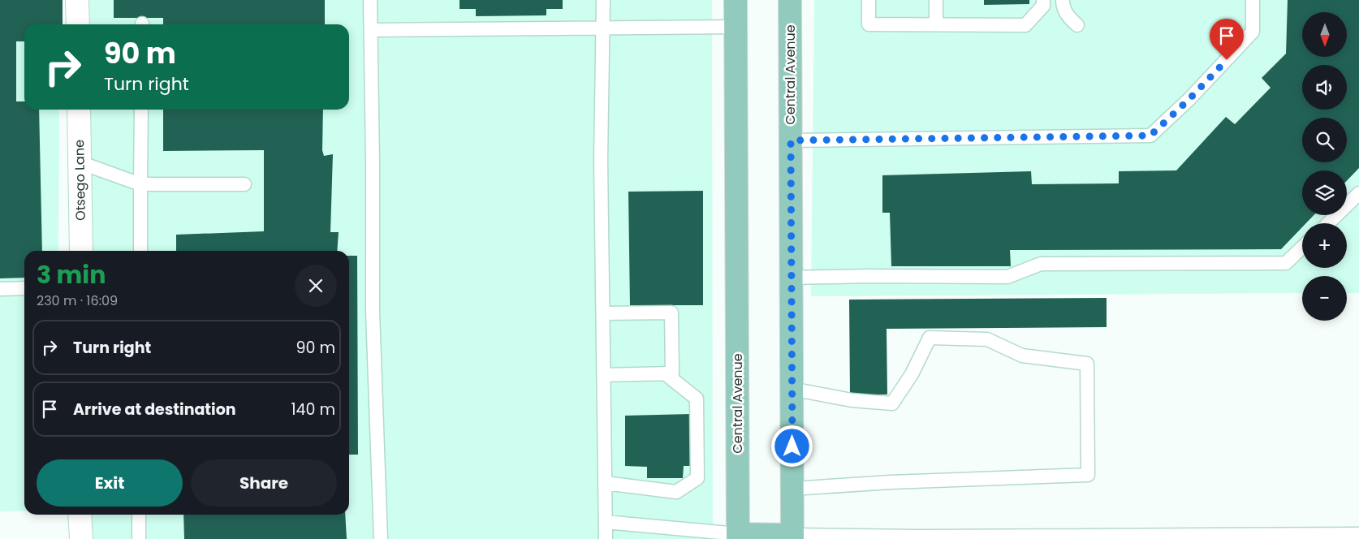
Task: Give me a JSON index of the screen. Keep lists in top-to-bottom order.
{
  "streets": {
    "main road": ["Central Avenue"],
    "street": ["Otsego Lane"]
  },
  "north": "bottom",
  "page": {
    "map_buttons": ["+", "−"],
    "turn": ["90 m", "Turn right"],
    "heading": ["3 min", "230 m · 16:09"],
    "list": [
      {
        "name": "Turn right",
        "value": "90 m"
      },
      {
        "name": "Arrive at destination",
        "value": "140 m"
      }
    ],
    "buttons": ["Exit", "Share"]
  }
}
